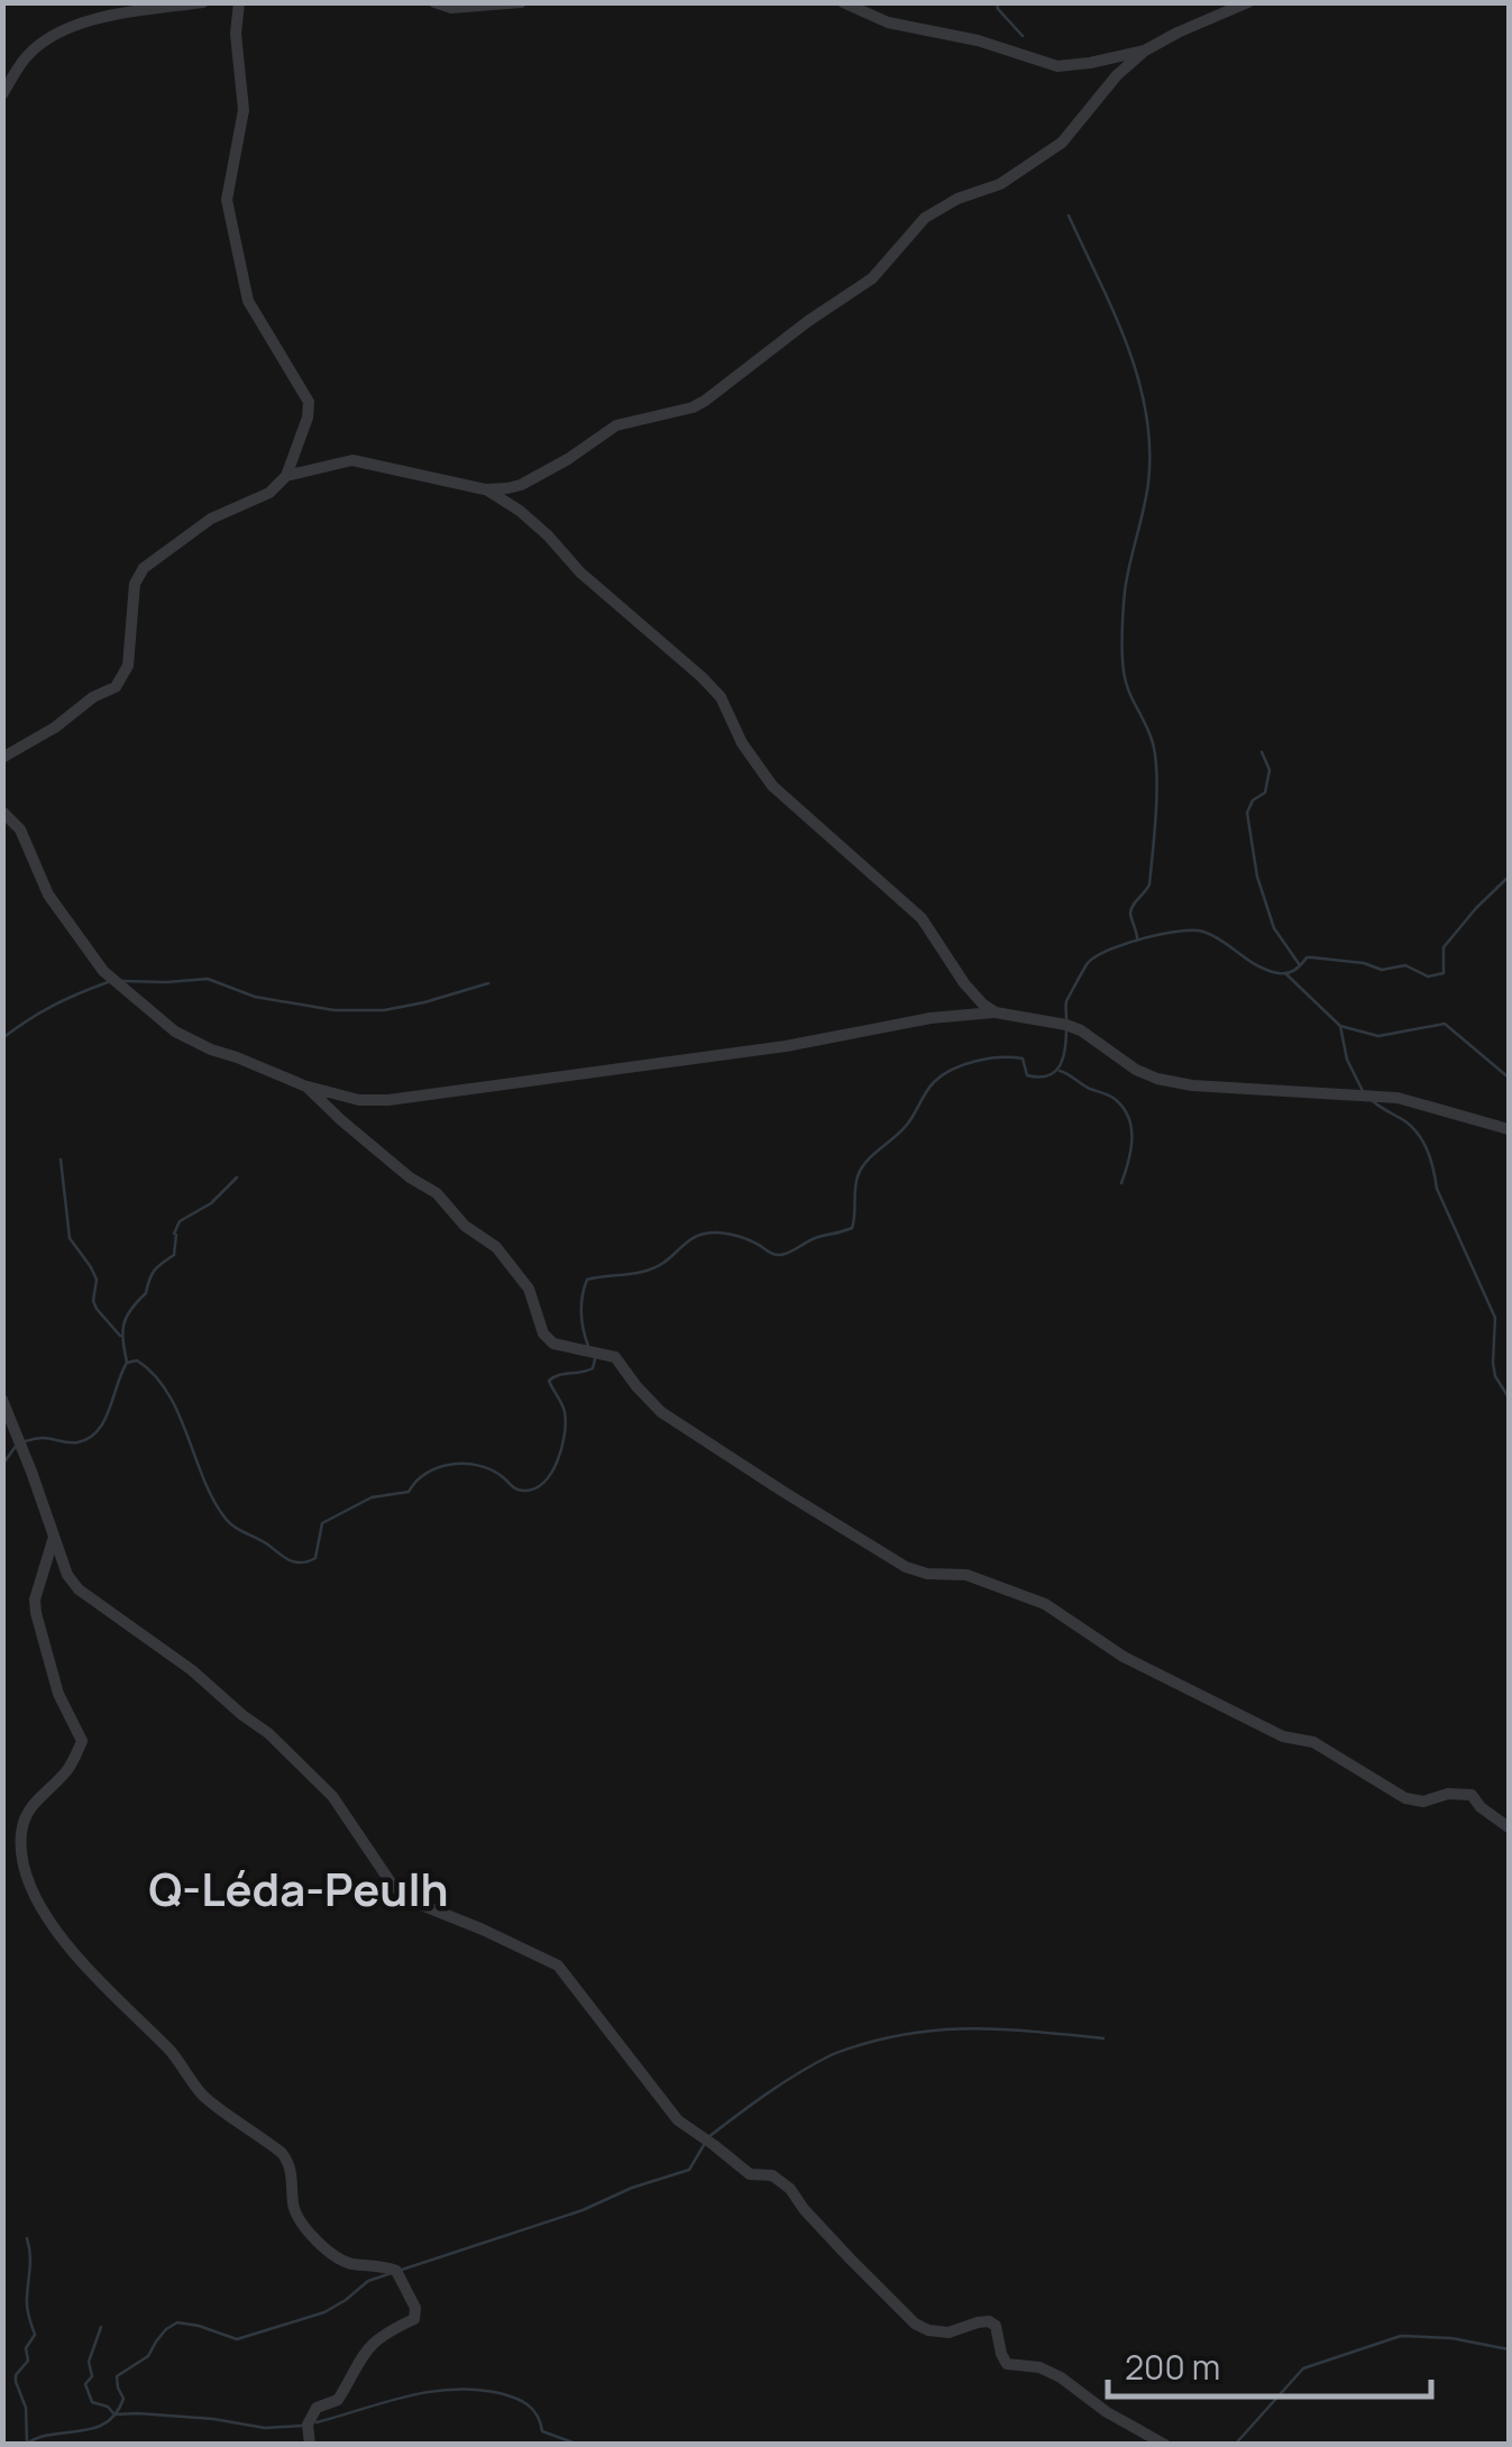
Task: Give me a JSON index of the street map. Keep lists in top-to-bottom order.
{
  "districts": ["Q-Léda-Peulh"],
  "scale_bar": "200 m"
}
